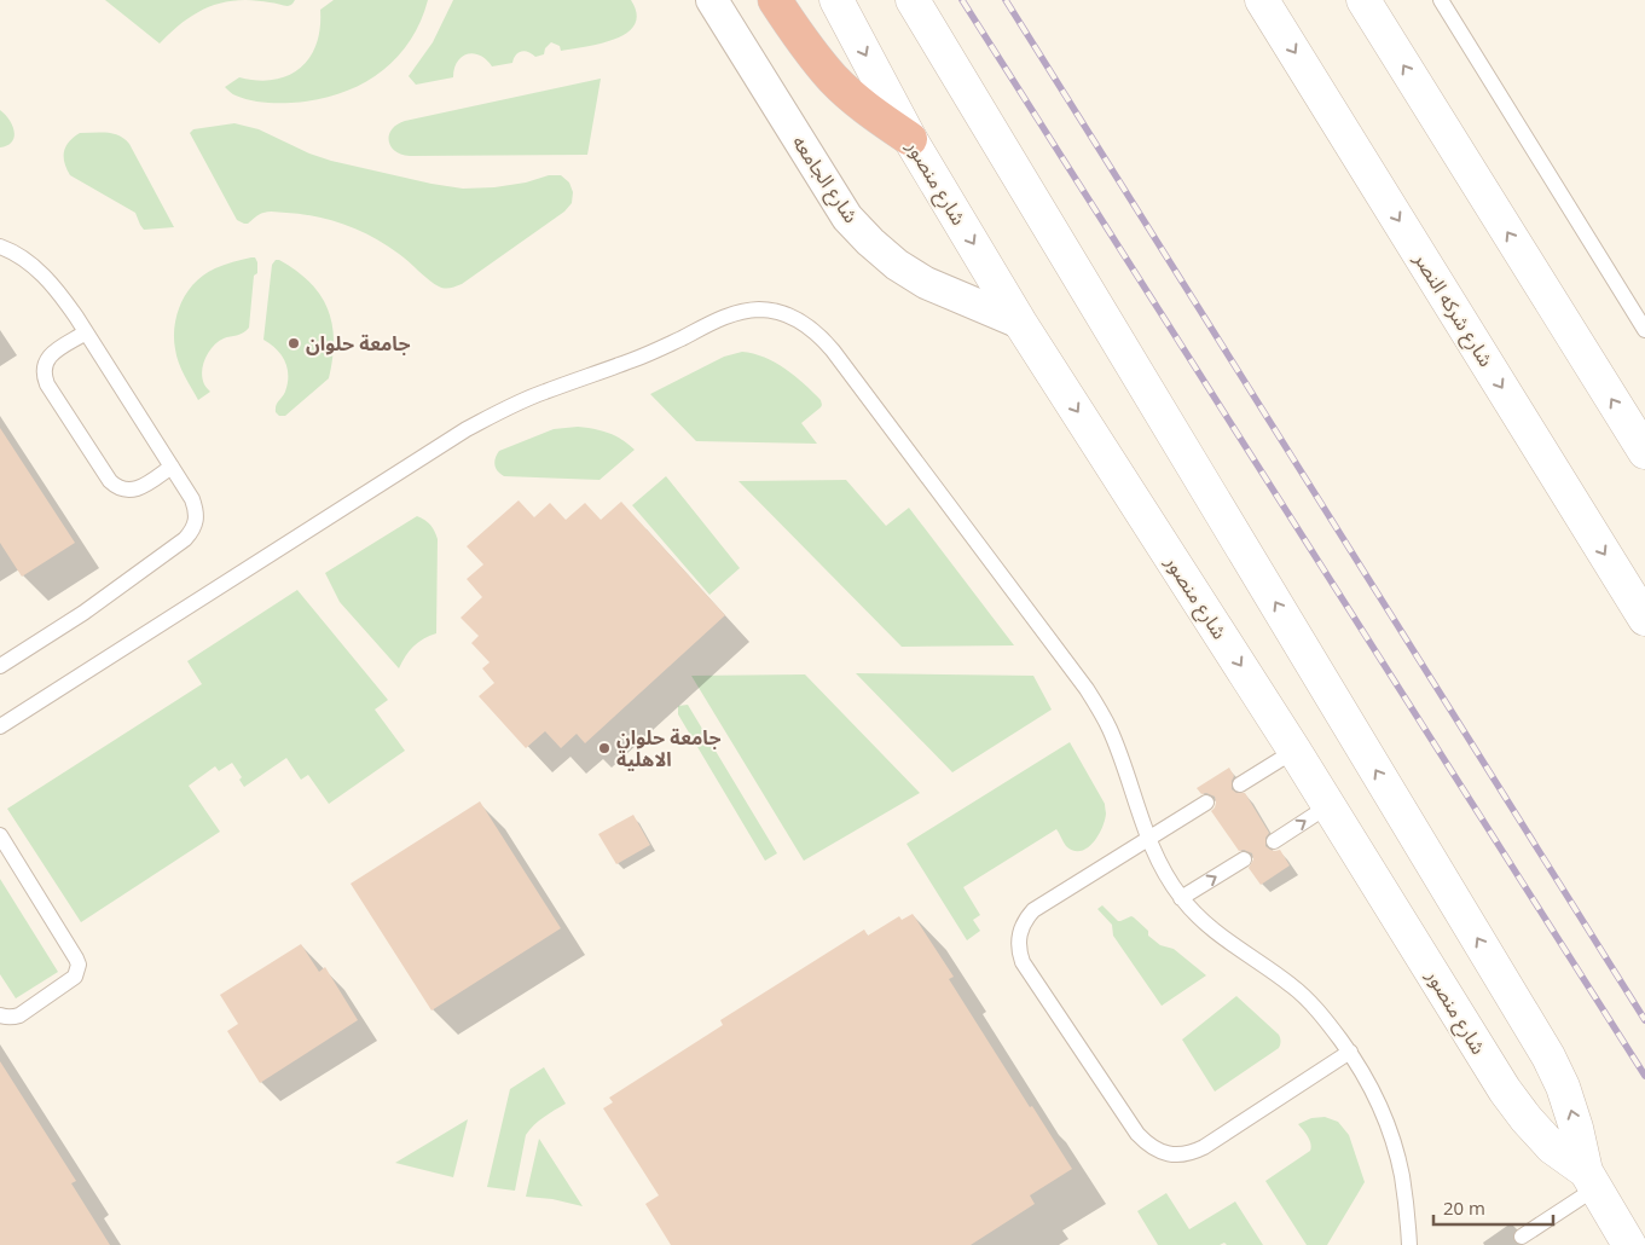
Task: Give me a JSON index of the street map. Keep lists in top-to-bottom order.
{
  "streets": {
    "street": ["شارع الجامعه", "شارع منصور", "شارع شركه النصر"]
  },
  "crossings": [
    ["شارع الجامعه", "شارع منصور"]
  ],
  "places": ["جامعة حلوان", "جامعة حلوان الاهلية"],
  "scale_bar": "20 m"
}
